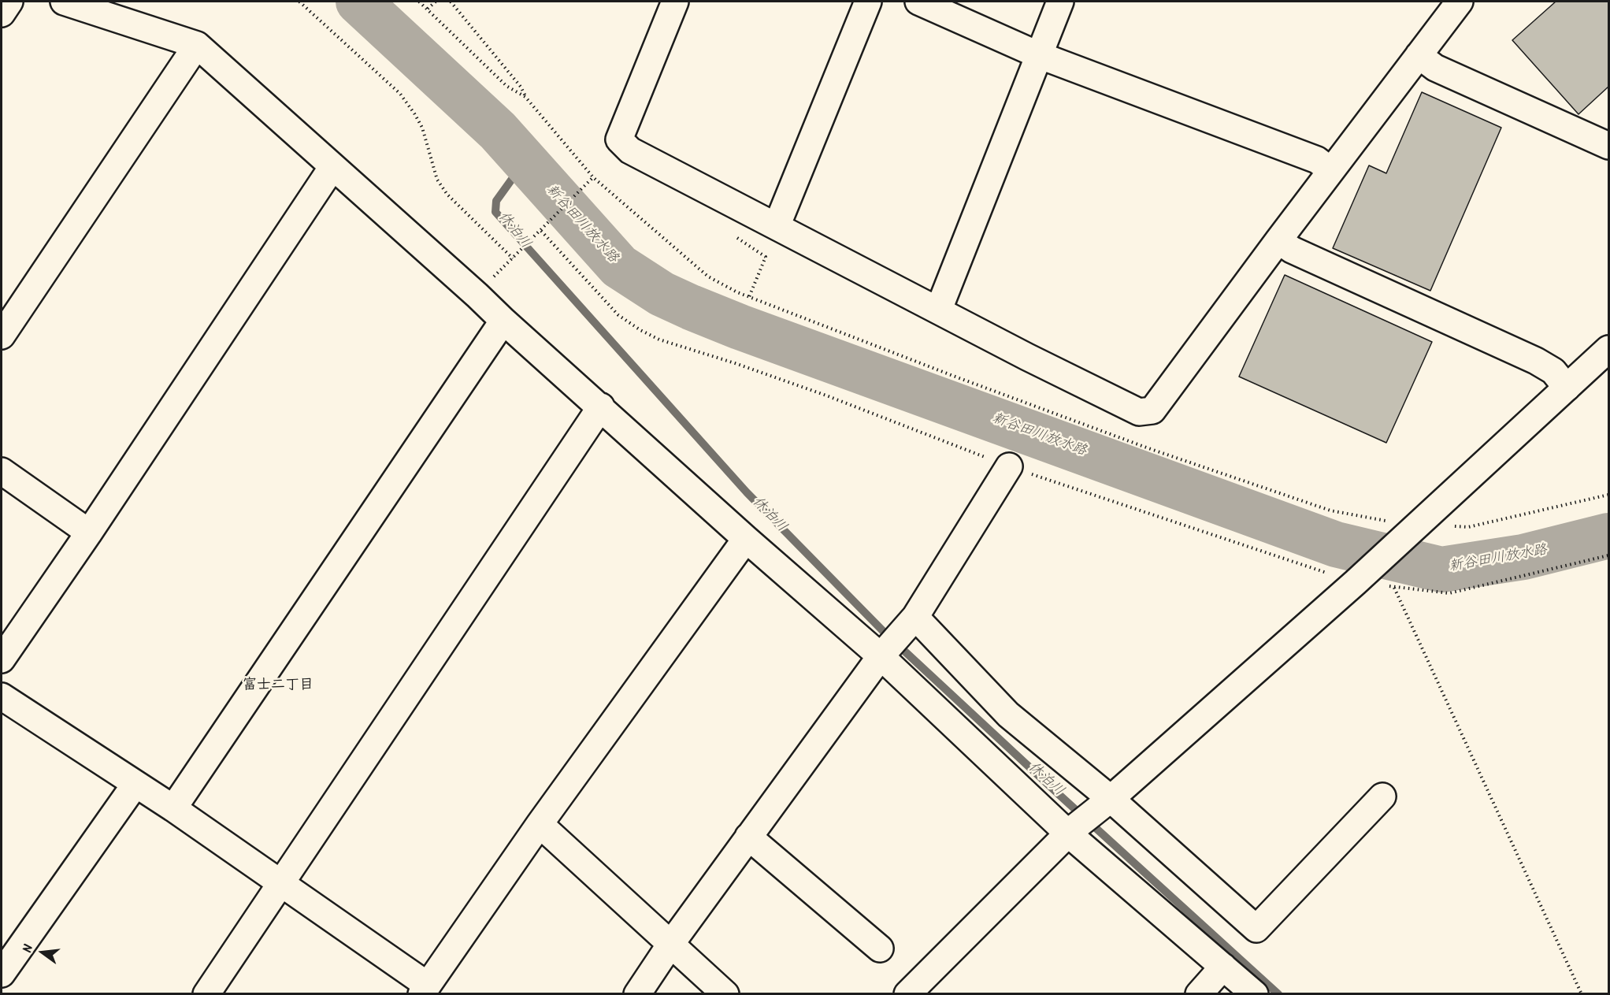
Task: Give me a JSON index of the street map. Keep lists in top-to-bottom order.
{
  "districts": ["富士二丁目"],
  "water": ["新谷田川放水路", "休泊川"],
  "north": "left"
}
